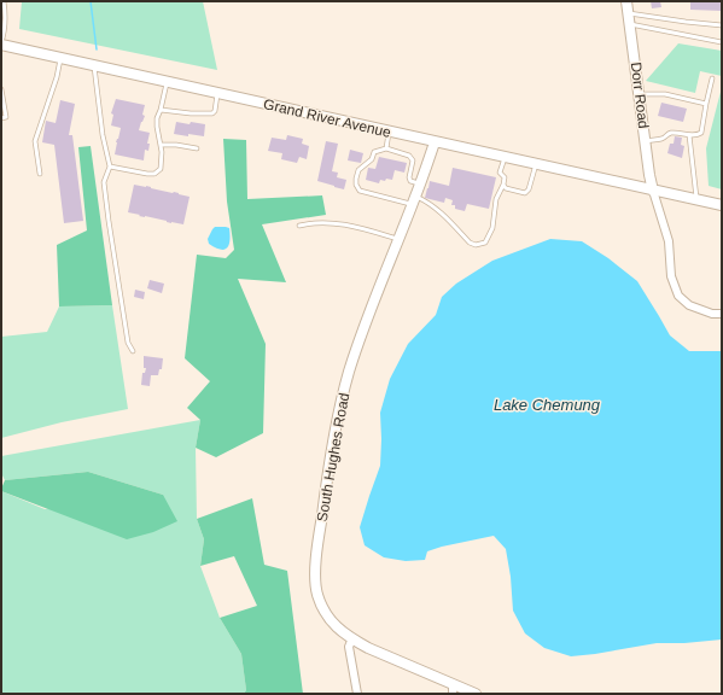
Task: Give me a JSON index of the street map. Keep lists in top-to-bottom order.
{
  "streets": {
    "street": ["Dorr Road", "Grand River Avenue", "South Hughes Road"]
  },
  "crossings": [
    ["Dorr Road", "Grand River Avenue"],
    ["Grand River Avenue", "South Hughes Road"]
  ],
  "water": ["Lake Chemung"]
}
